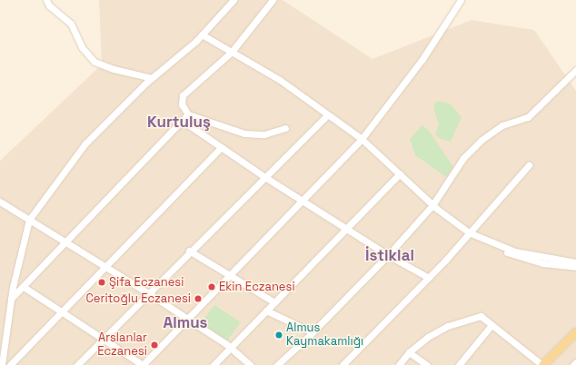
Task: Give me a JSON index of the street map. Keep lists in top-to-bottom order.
{
  "districts": ["Kurtuluş", "İstiklal", "Almus"],
  "places": [
    "Şifa Eczanesi",
    "Ekin Eczanesi",
    "Ceritoğlu Eczanesi",
    "Almus Kaymakamlığı",
    "Arslanlar Eczanesi"
  ]
}
